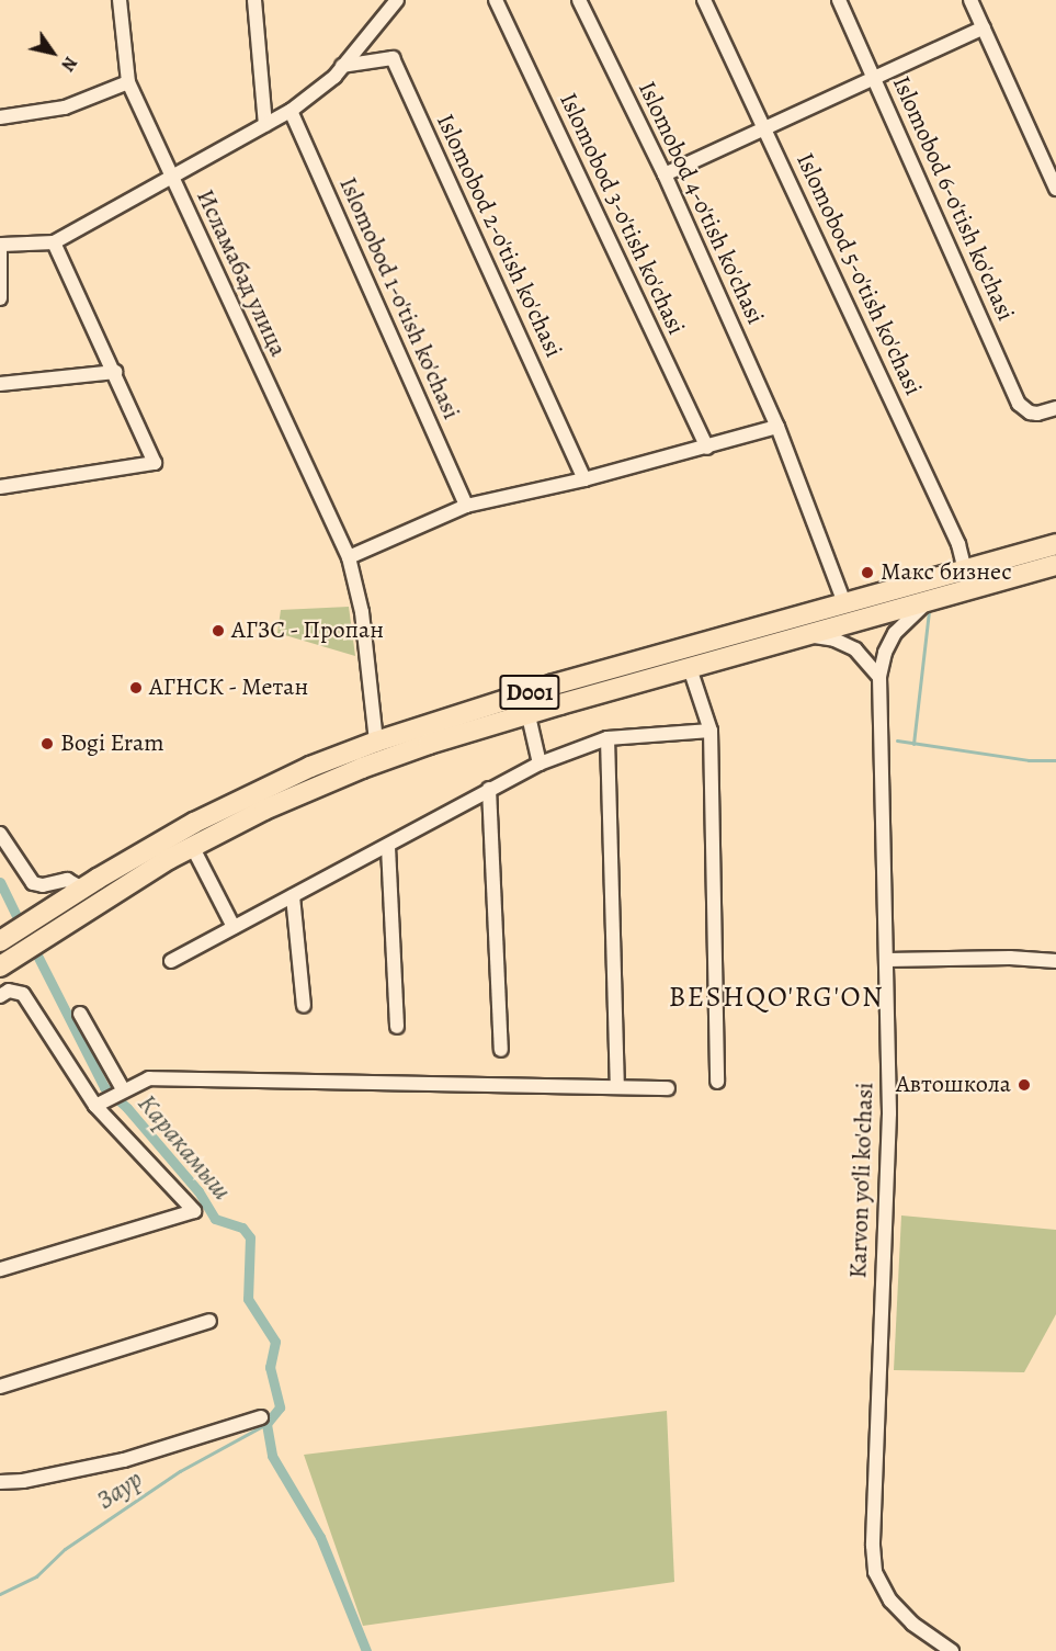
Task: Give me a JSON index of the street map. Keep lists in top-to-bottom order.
{
  "streets": {
    "highway": ["D001"],
    "street": [
      "Islomobod 6-o'tish ko'chasi",
      "Islomobod 4-o'tish ko'chasi",
      "Islomobod 3-o'tish ko'chasi",
      "Islomobod 2-o'tish ko'chasi",
      "Исламабад улица",
      "Islomobod 5-o'tish ko'chasi",
      "Islomobod 1-o'tish ko'chasi",
      "Karvon yo‘li ko'chasi"
    ]
  },
  "crossings": [
    ["Islomobod 4-o'tish ko'chasi", "D001"],
    ["Исламабад улица", "D001"],
    ["Islomobod 5-o'tish ko'chasi", "D001"],
    ["D001", "Karvon yo‘li ko'chasi"]
  ],
  "districts": ["BESHQO'RG'ON"],
  "water": ["Каракамыш", "Заур"],
  "places": [
    "Макс бизнес",
    "АГЗС - Пропан",
    "АГНСК - Метан",
    "Bogi Eram",
    "Автошкола"
  ],
  "north": "bottom right"
}
